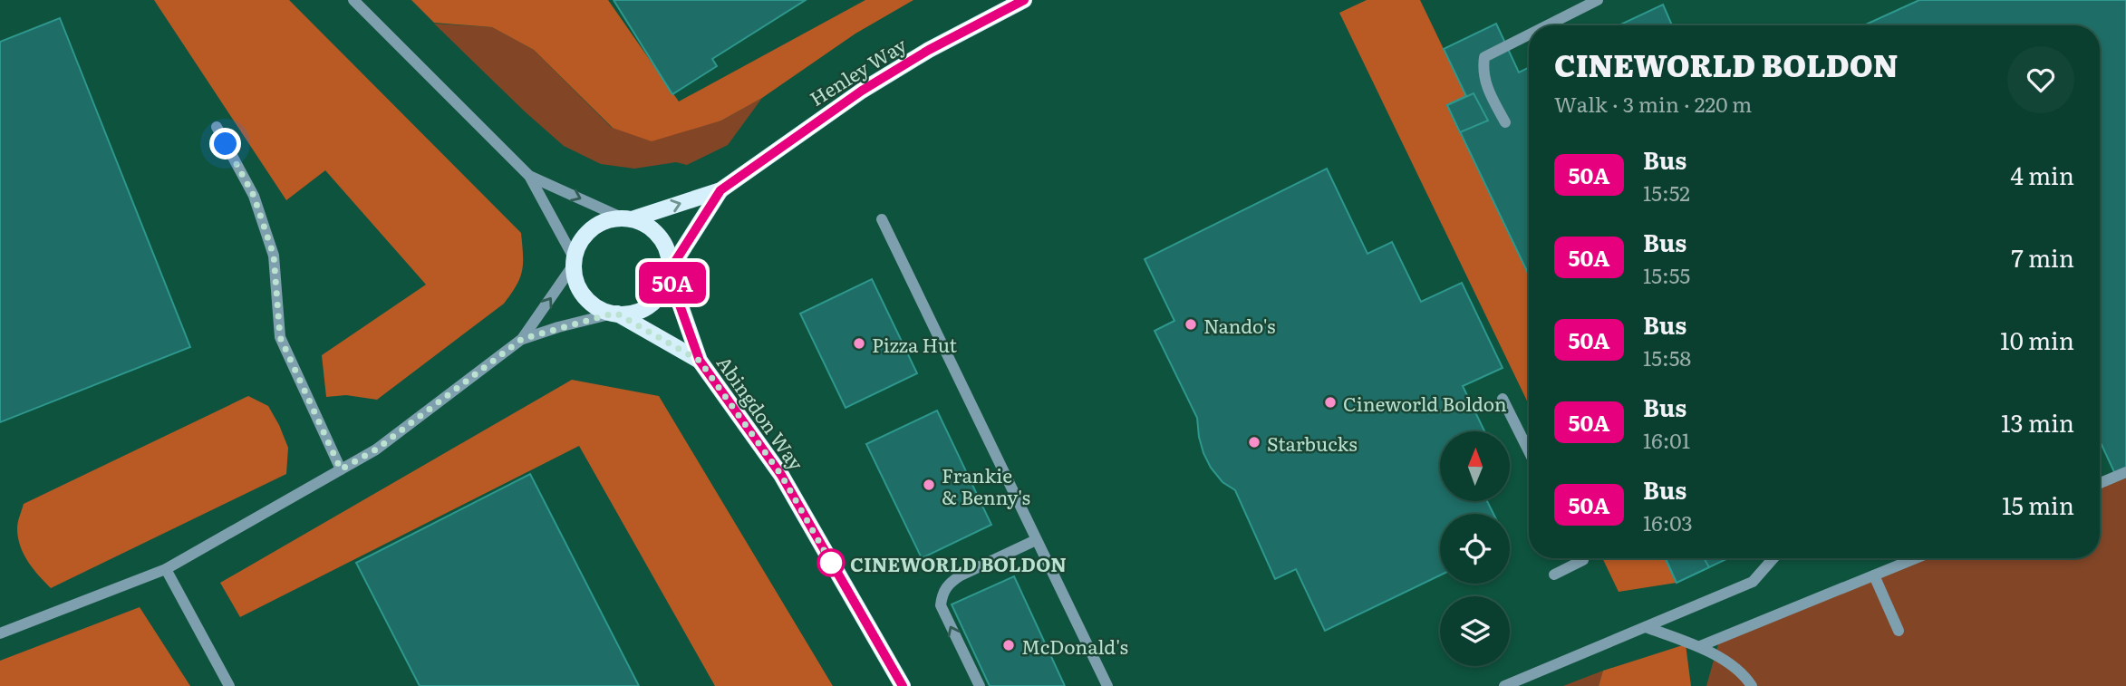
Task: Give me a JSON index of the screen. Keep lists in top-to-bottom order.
{
  "streets": {
    "main road": ["Henley Way", "Abingdon Way"]
  },
  "crossings": [
    ["Henley Way", "Abingdon Way"]
  ],
  "places": [
    "Nando's",
    "Pizza Hut",
    "Cineworld Boldon",
    "Starbucks",
    "Frankie & Benny's",
    "CINEWORLD BOLDON",
    "McDonald's"
  ],
  "lines": ["bus line 50A"],
  "north": "top",
  "page": {
    "on_map": "50A",
    "heading": ["CINEWORLD BOLDON", "Walk · 3 min · 220 m"],
    "list": [
      {
        "mark": "50A",
        "name": "Bus",
        "note": "15:52",
        "value": "4 min"
      },
      {
        "mark": "50A",
        "name": "Bus",
        "note": "15:55",
        "value": "7 min"
      },
      {
        "mark": "50A",
        "name": "Bus",
        "note": "15:58",
        "value": "10 min"
      },
      {
        "mark": "50A",
        "name": "Bus",
        "note": "16:01",
        "value": "13 min"
      },
      {
        "mark": "50A",
        "name": "Bus",
        "note": "16:03",
        "value": "15 min"
      }
    ]
  }
}
